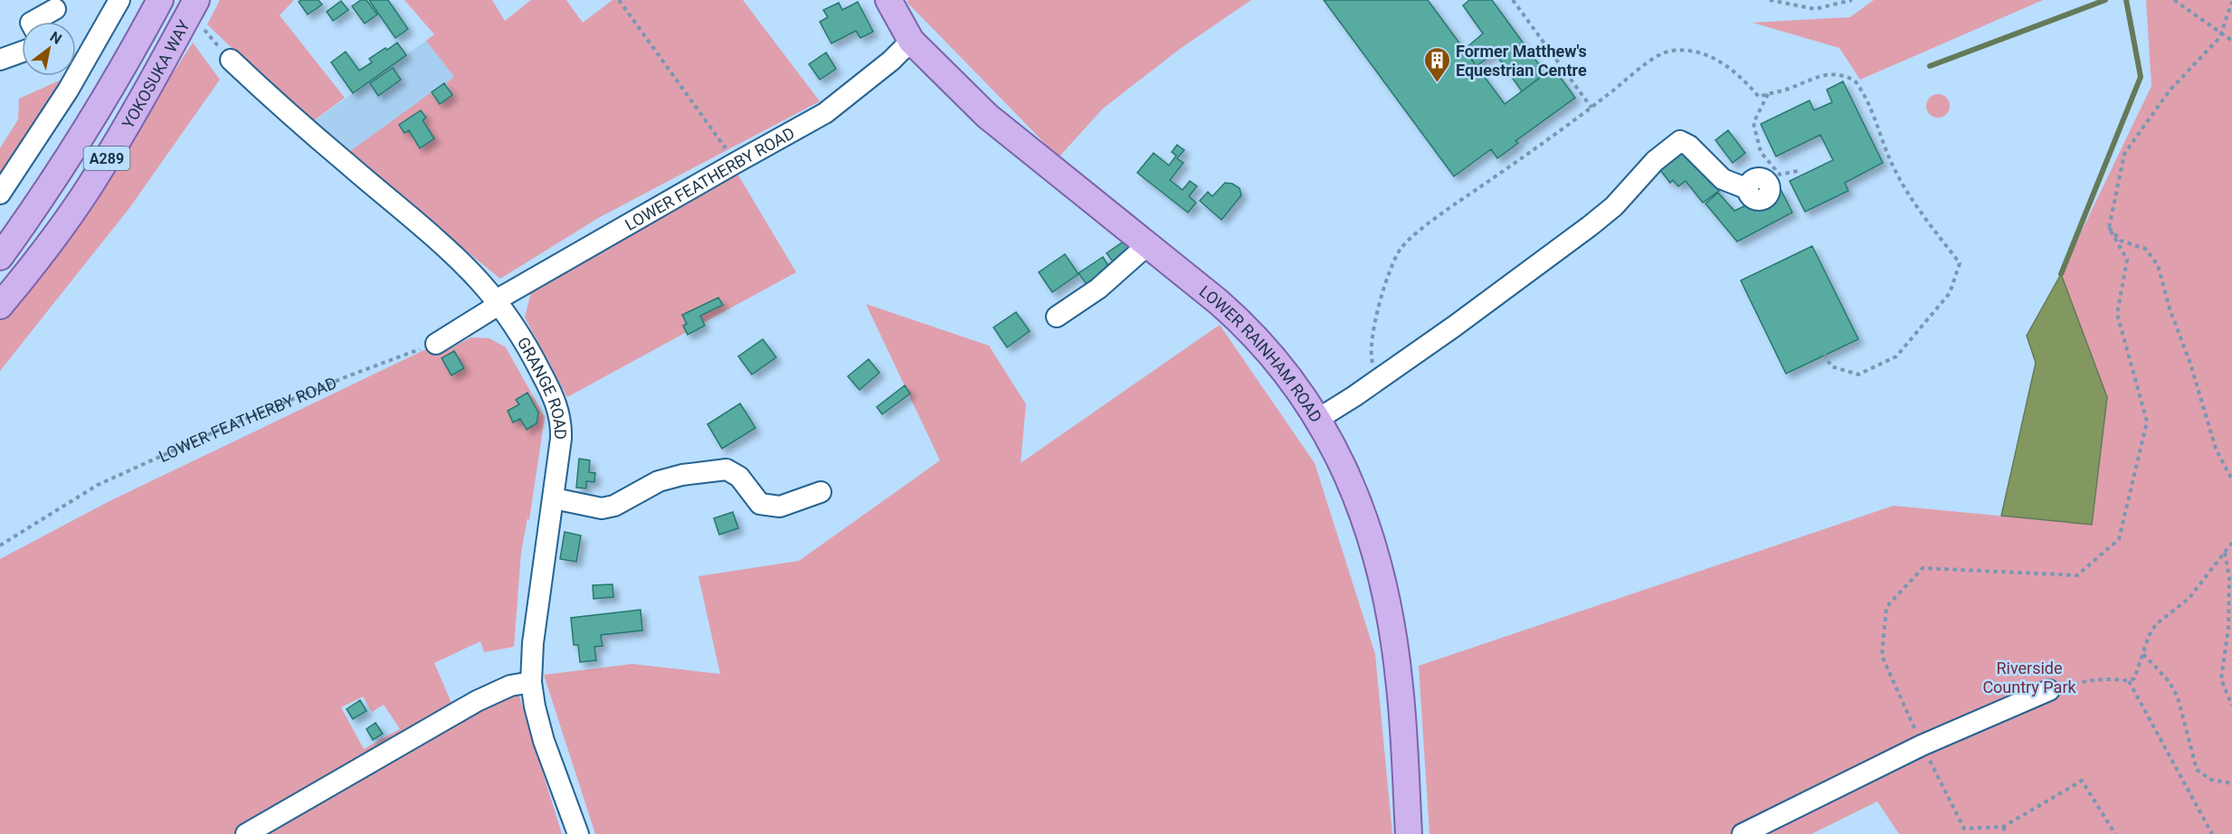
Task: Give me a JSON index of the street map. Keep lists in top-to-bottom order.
{
  "streets": {
    "main road": ["YOKOSUKA WAY", "A289", "LOWER RAINHAM ROAD"],
    "street": ["LOWER FEATHERBY ROAD", "GRANGE ROAD"]
  },
  "crossings": [
    ["LOWER FEATHERBY ROAD", "LOWER RAINHAM ROAD"],
    ["LOWER FEATHERBY ROAD", "GRANGE ROAD"]
  ],
  "parks": ["Riverside Country Park"],
  "places": {
    "building": ["Former Matthew's Equestrian Centre"]
  },
  "north": "top right"
}
